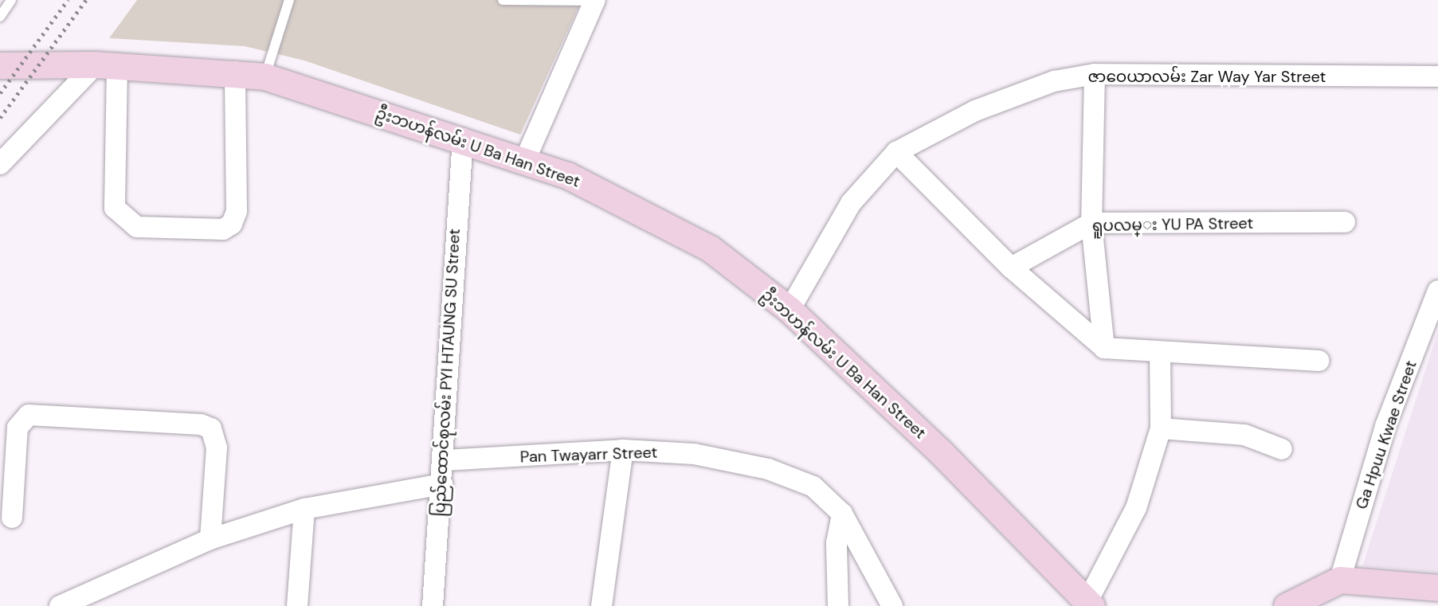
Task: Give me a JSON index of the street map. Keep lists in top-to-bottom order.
{
  "streets": {
    "street": [
      "ဇာဝေယာလမ်း Zar Way Yar Street",
      "ဦးဘဟန်လမ်း U Ba Han Street",
      "ရူပလမ္း YU PA Street",
      "ပြည်ထောင်စုလမ်း PYI HTAUNG SU Street",
      "Ga Hpuu Kwae Street",
      "Pan Twayarr Street"
    ]
  },
  "crossings": [
    ["ဇာဝေယာလမ်း Zar Way Yar Street", "ဦးဘဟန်လမ်း U Ba Han Street"],
    ["ဦးဘဟန်လမ်း U Ba Han Street", "ပြည်ထောင်စုလမ်း PYI HTAUNG SU Street"],
    ["ပြည်ထောင်စုလမ်း PYI HTAUNG SU Street", "Pan Twayarr Street"]
  ]
}
